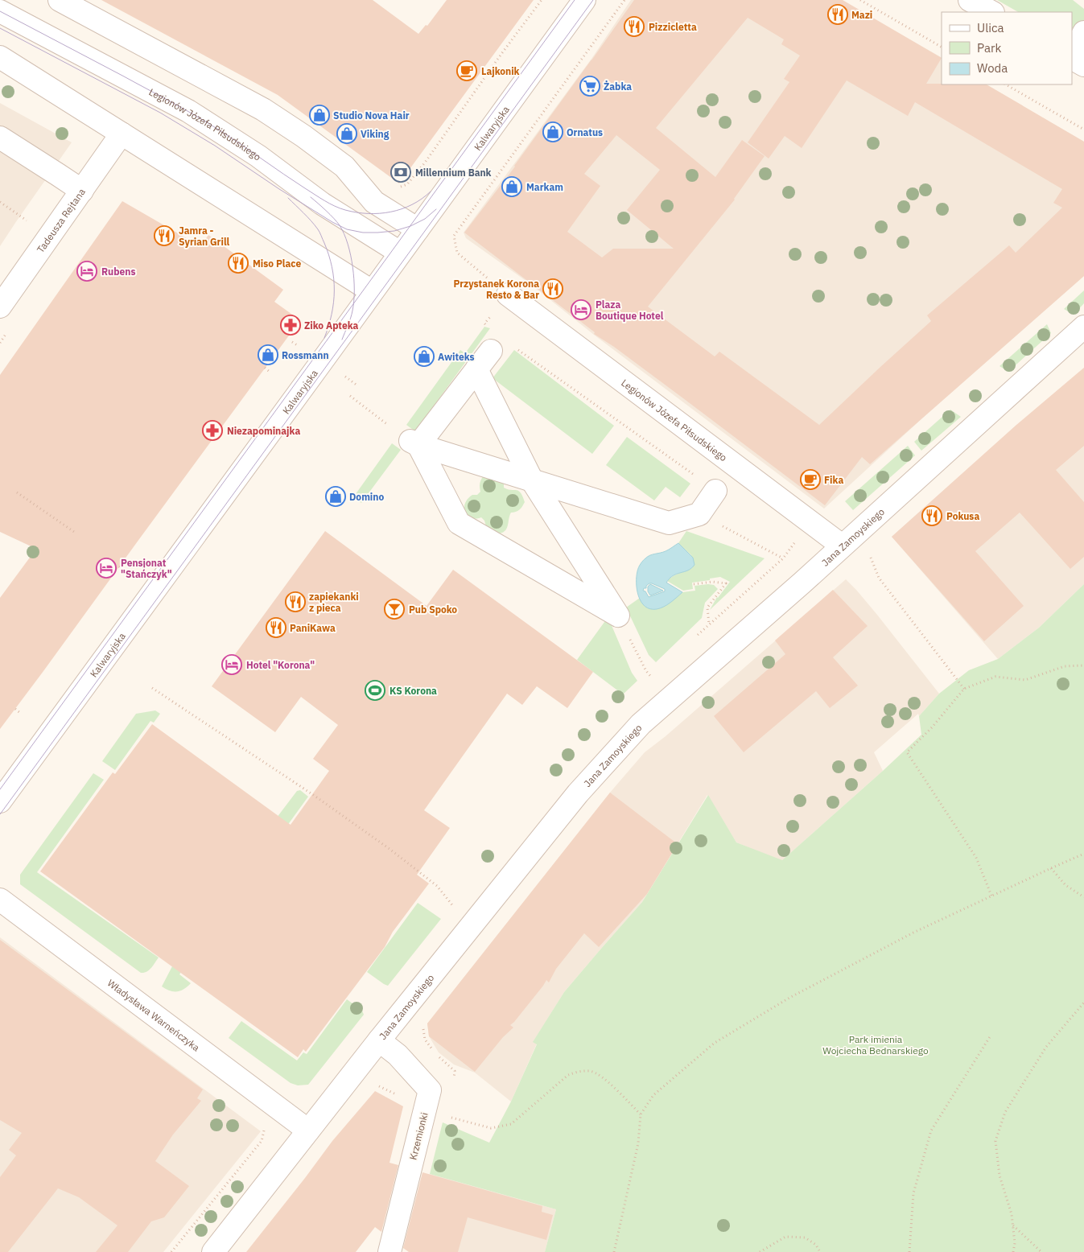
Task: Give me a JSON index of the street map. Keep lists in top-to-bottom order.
{
  "streets": {
    "street": [
      "Legionów Józefa Piłsudskiego",
      "Kalwaryjska",
      "Tadeusza Rejtana",
      "Jana Zamoyskiego",
      "Władysława Warneńczyka",
      "Krzemionki"
    ]
  },
  "crossings": [
    ["Legionów Józefa Piłsudskiego", "Kalwaryjska"],
    ["Legionów Józefa Piłsudskiego", "Jana Zamoyskiego"],
    ["Jana Zamoyskiego", "Władysława Warneńczyka"],
    ["Jana Zamoyskiego", "Krzemionki"]
  ],
  "parks": ["Park imienia Wojciecha Bednarskiego"],
  "places": {
    "restaurant": [
      "Mazi",
      "Pizzicletta",
      "Jamra - Syrian Grill",
      "Miso Place",
      "Przystanek Korona Resto & Bar",
      "Pokusa",
      "zapiekanki z pieca",
      "PaniKawa"
    ],
    "cafe": ["Lajkonik", "Fika"],
    "supermarket": ["Żabka"],
    "shop": [
      "Studio Nova Hair",
      "Ornatus",
      "Viking",
      "Markam",
      "Rossmann",
      "Awiteks",
      "Domino"
    ],
    "bank": ["Millennium Bank"],
    "hotel": [
      "Rubens",
      "Plaza Boutique Hotel",
      "Pensjonat \"Stańczyk\"",
      "Hotel \"Korona\""
    ],
    "pharmacy": ["Ziko Apteka", "Niezapominajka"],
    "bar": ["Pub Spoko"],
    "sports": ["KS Korona"]
  },
  "legend": ["Ulica", "Park", "Woda"]
}
